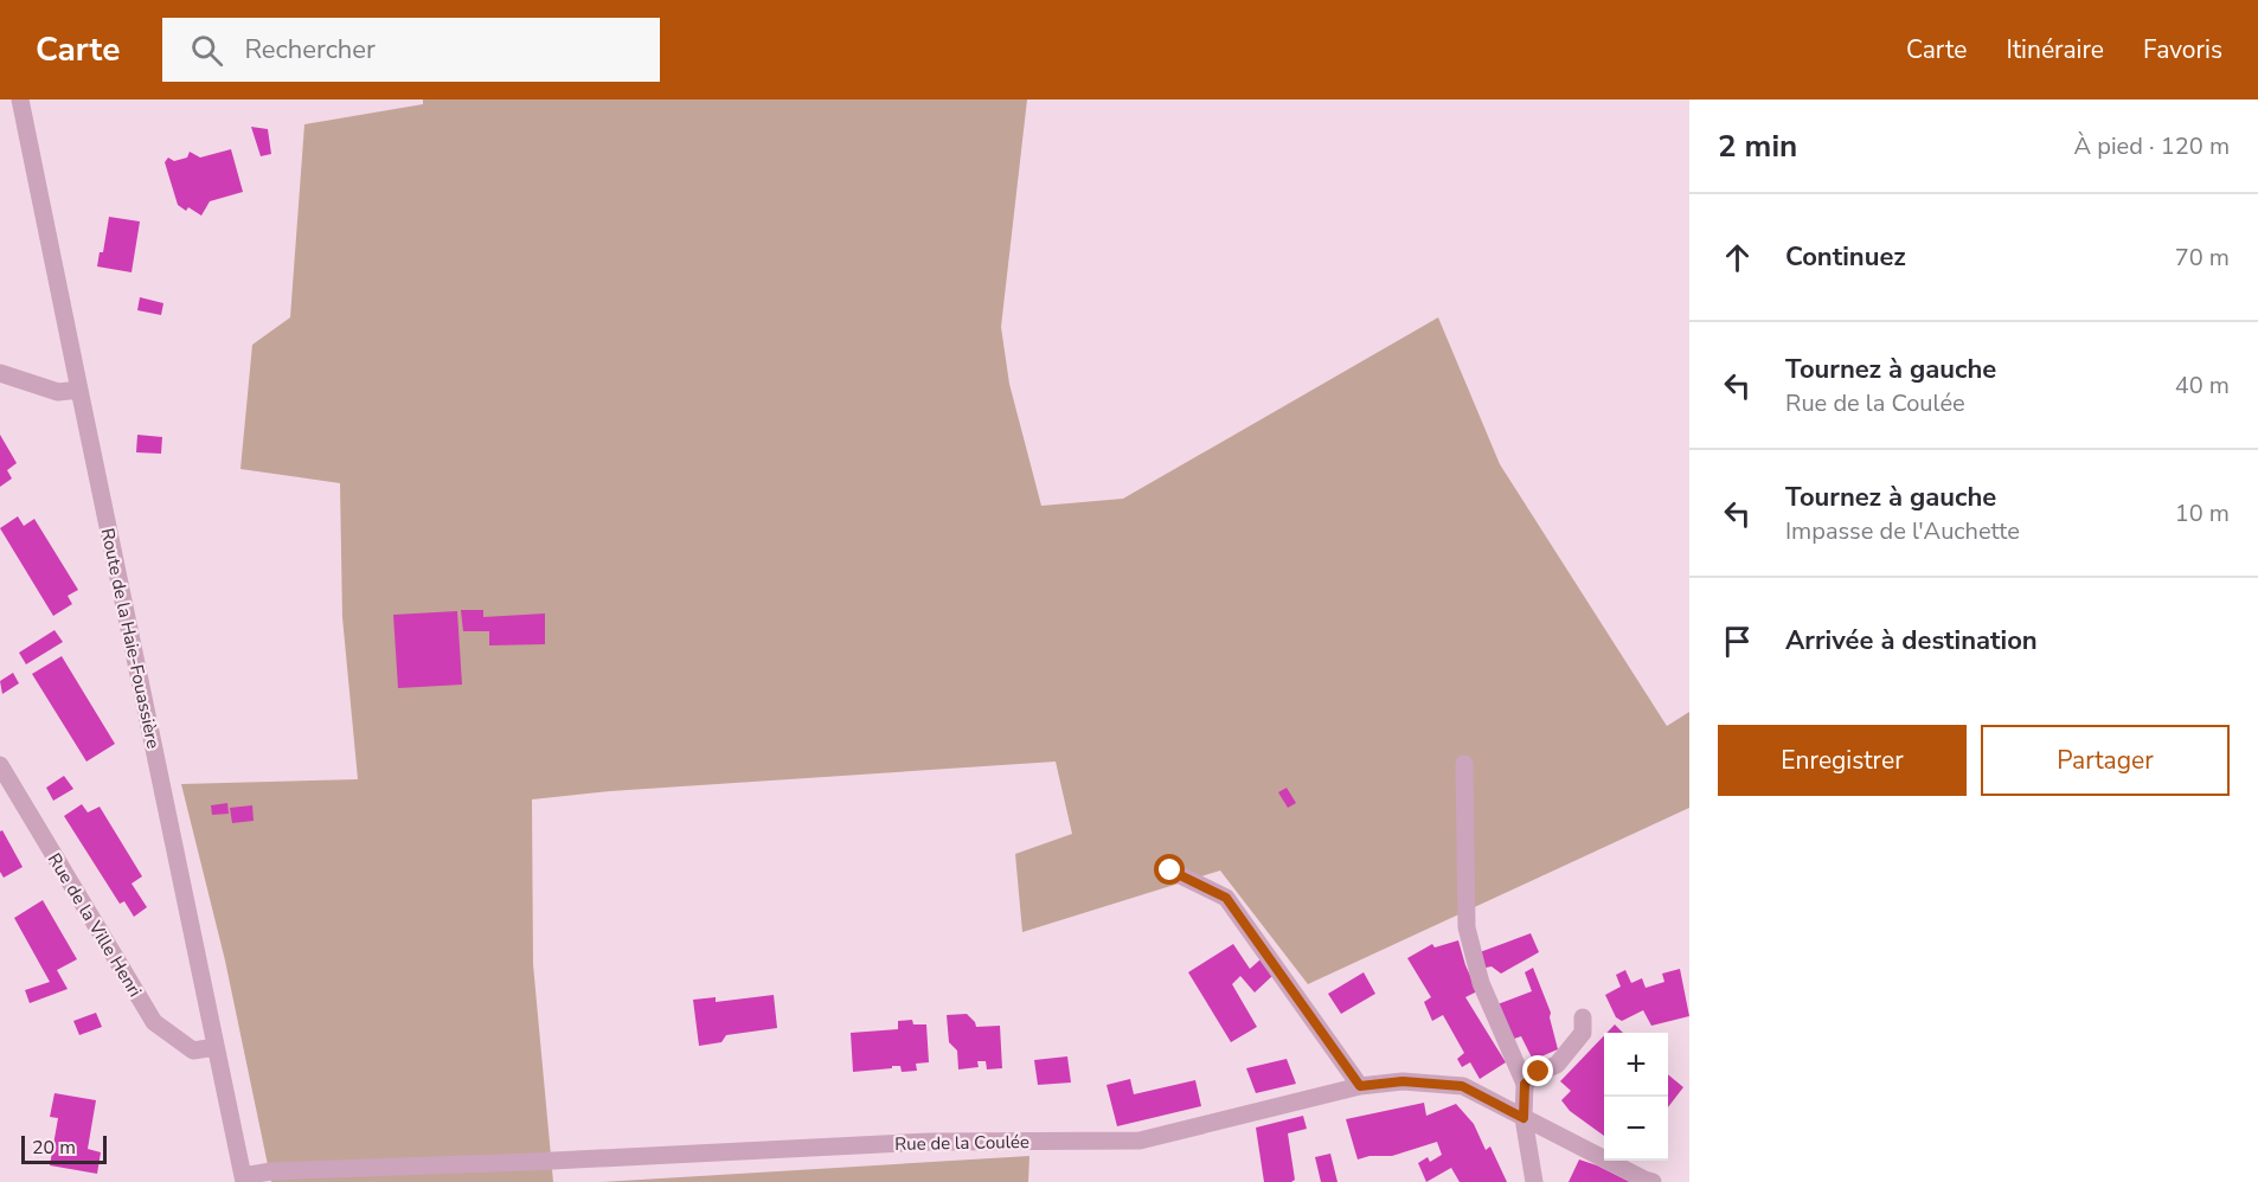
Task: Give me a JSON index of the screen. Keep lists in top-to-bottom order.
{
  "streets": {
    "street": ["Route de la Haie-Fouassière", "Rue de la Ville Henri", "Rue de la Coulée"]
  },
  "crossings": [
    ["Route de la Haie-Fouassière", "Rue de la Ville Henri"],
    ["Route de la Haie-Fouassière", "Rue de la Coulée"]
  ],
  "scale_bar": "20 m",
  "page": {
    "header": "Carte",
    "search": "Rechercher",
    "nav": ["Carte", "Itinéraire", "Favoris"],
    "heading": ["2 min", "À pied · 120 m"],
    "list": [
      ["Continuez", "70 m"],
      ["Tournez à gauche", "Rue de la Coulée", "40 m"],
      ["Tournez à gauche", "Impasse de l'Auchette", "10 m"],
      "Arrivée à destination"
    ],
    "buttons": ["Enregistrer", "Partager"],
    "map_buttons": ["+", "−"],
    "scale": "20 m"
  }
}
